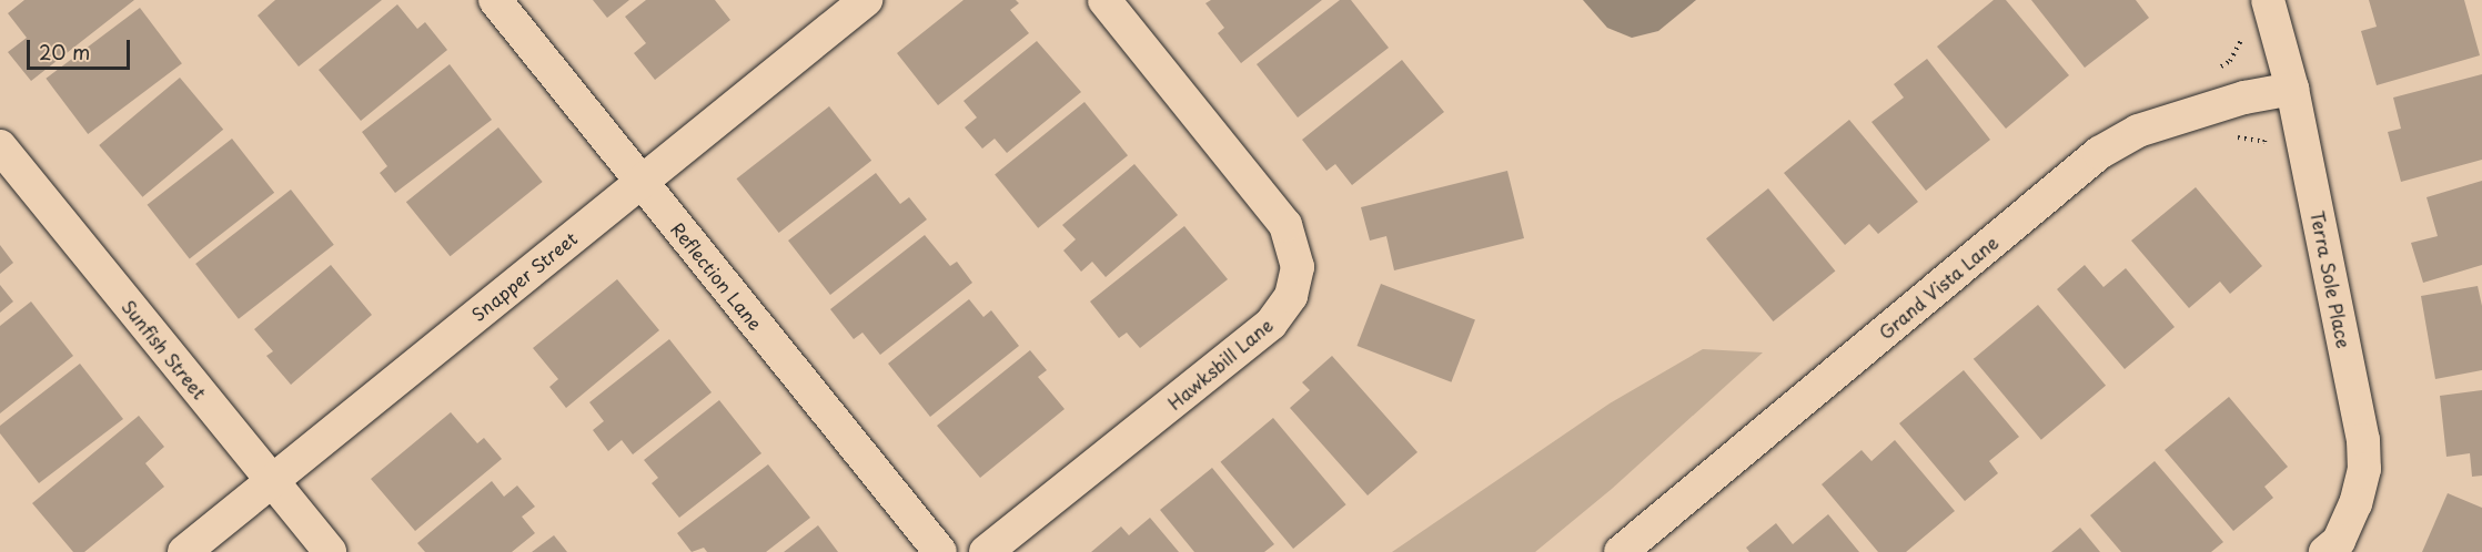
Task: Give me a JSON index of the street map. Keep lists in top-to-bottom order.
{
  "streets": {
    "street": [
      "Snapper Street",
      "Reflection Lane",
      "Terra Sole Place",
      "Grand Vista Lane",
      "Sunfish Street",
      "Hawksbill Lane"
    ]
  },
  "crossings": [
    ["Snapper Street", "Reflection Lane"],
    ["Snapper Street", "Sunfish Street"],
    ["Terra Sole Place", "Grand Vista Lane"]
  ],
  "scale_bar": "20 m"
}
